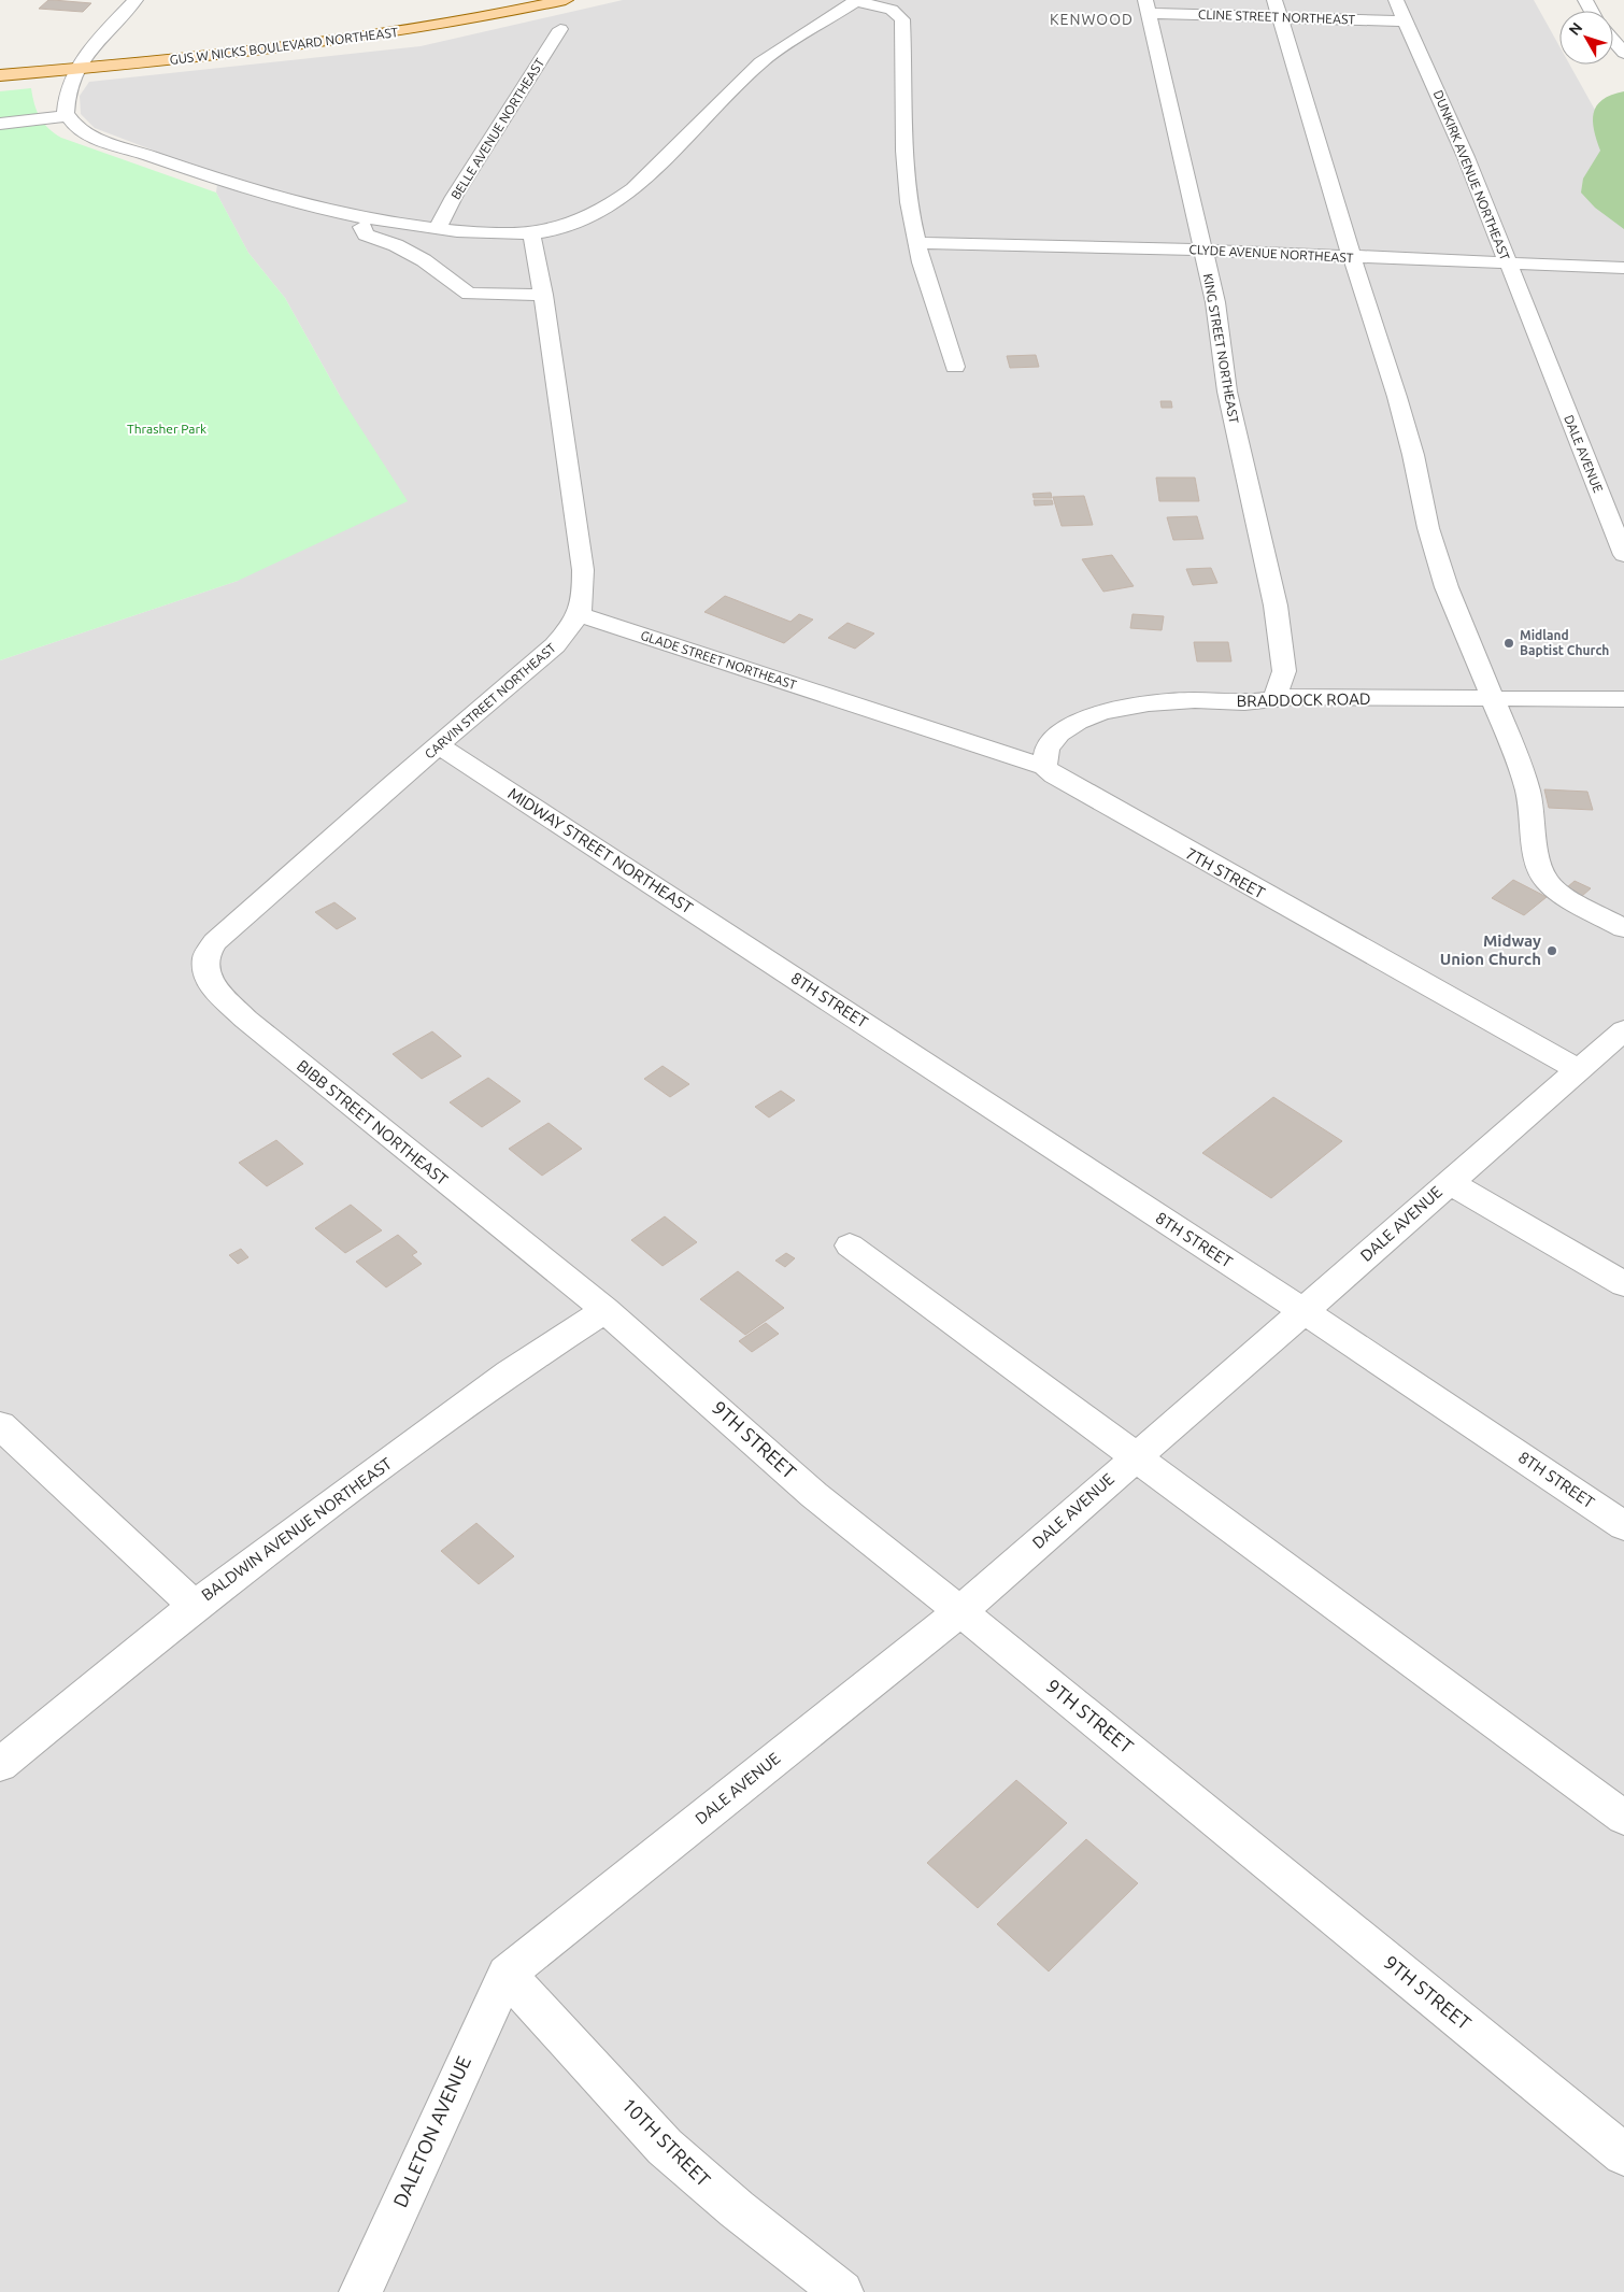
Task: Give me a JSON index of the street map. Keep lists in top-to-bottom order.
{
  "streets": {
    "main road": ["GUS W NICKS BOULEVARD NORTHEAST"],
    "street": [
      "CLINE STREET NORTHEAST",
      "BELLE AVENUE NORTHEAST",
      "DUNKIRK AVENUE NORTHEAST",
      "CLYDE AVENUE NORTHEAST",
      "KING STREET NORTHEAST",
      "DALE AVENUE",
      "GLADE STREET NORTHEAST",
      "BRADDOCK ROAD",
      "CARVIN STREET NORTHEAST",
      "MIDWAY STREET NORTHEAST",
      "7TH STREET",
      "8TH STREET",
      "BIBB STREET NORTHEAST",
      "9TH STREET",
      "BALDWIN AVENUE NORTHEAST",
      "DALETON AVENUE",
      "10TH STREET"
    ]
  },
  "crossings": [
    ["CLINE STREET NORTHEAST", "DUNKIRK AVENUE NORTHEAST"],
    ["CLINE STREET NORTHEAST", "KING STREET NORTHEAST"],
    ["DUNKIRK AVENUE NORTHEAST", "CLYDE AVENUE NORTHEAST"],
    ["DUNKIRK AVENUE NORTHEAST", "DALE AVENUE"],
    ["CLYDE AVENUE NORTHEAST", "KING STREET NORTHEAST"],
    ["KING STREET NORTHEAST", "BRADDOCK ROAD"],
    ["DALE AVENUE", "7TH STREET"],
    ["DALE AVENUE", "8TH STREET"],
    ["DALE AVENUE", "9TH STREET"],
    ["DALE AVENUE", "DALETON AVENUE"],
    ["DALE AVENUE", "10TH STREET"],
    ["GLADE STREET NORTHEAST", "CARVIN STREET NORTHEAST"],
    ["GLADE STREET NORTHEAST", "7TH STREET"],
    ["BRADDOCK ROAD", "7TH STREET"],
    ["CARVIN STREET NORTHEAST", "MIDWAY STREET NORTHEAST"],
    ["CARVIN STREET NORTHEAST", "BIBB STREET NORTHEAST"],
    ["MIDWAY STREET NORTHEAST", "8TH STREET"],
    ["BIBB STREET NORTHEAST", "9TH STREET"],
    ["9TH STREET", "BALDWIN AVENUE NORTHEAST"],
    ["DALETON AVENUE", "10TH STREET"]
  ],
  "districts": ["KENWOOD"],
  "parks": ["Thrasher Park"],
  "places": ["Midland Baptist Church", "Midway Union Church"],
  "north": "top left"
}
